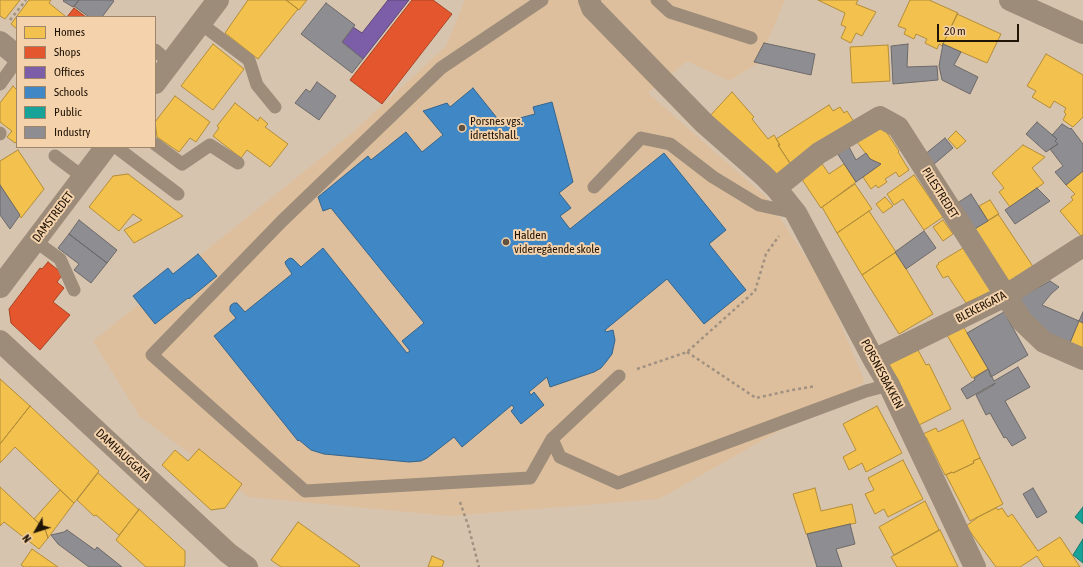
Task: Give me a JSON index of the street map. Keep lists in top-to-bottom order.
{
  "streets": {
    "street": [
      "PILESTREDET",
      "DAMSTREDET",
      "BLEKERGATA",
      "PORSNESBAKKEN",
      "DAMHAUGGATA"
    ]
  },
  "crossings": [
    ["PILESTREDET", "BLEKERGATA"],
    ["PILESTREDET", "PORSNESBAKKEN"],
    ["BLEKERGATA", "PORSNESBAKKEN"]
  ],
  "places": ["Porsnes vgs. idrettshall.", "Halden videregående skole"],
  "legend": [
    "Homes",
    "Shops",
    "Offices",
    "Schools",
    "Public",
    "Industry"
  ],
  "scale_bar": "20 m",
  "north": "bottom left"
}
